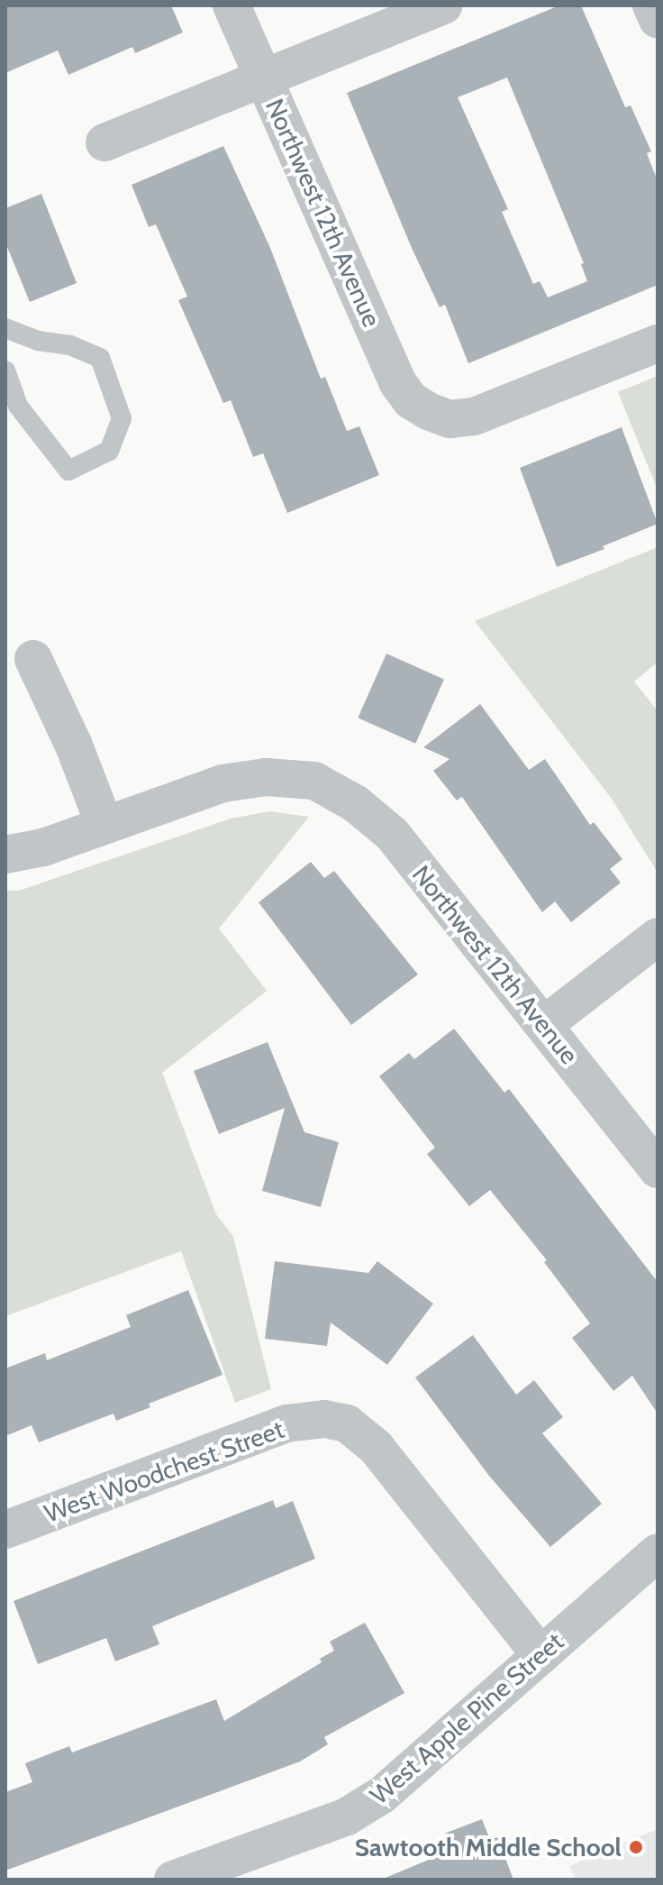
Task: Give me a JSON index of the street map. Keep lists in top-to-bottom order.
{
  "streets": {
    "street": ["Northwest 12th Avenue", "West Woodchest Street", "West Apple Pine Street"]
  },
  "crossings": [
    ["West Woodchest Street", "West Apple Pine Street"]
  ],
  "places": ["Sawtooth Middle School"]
}
